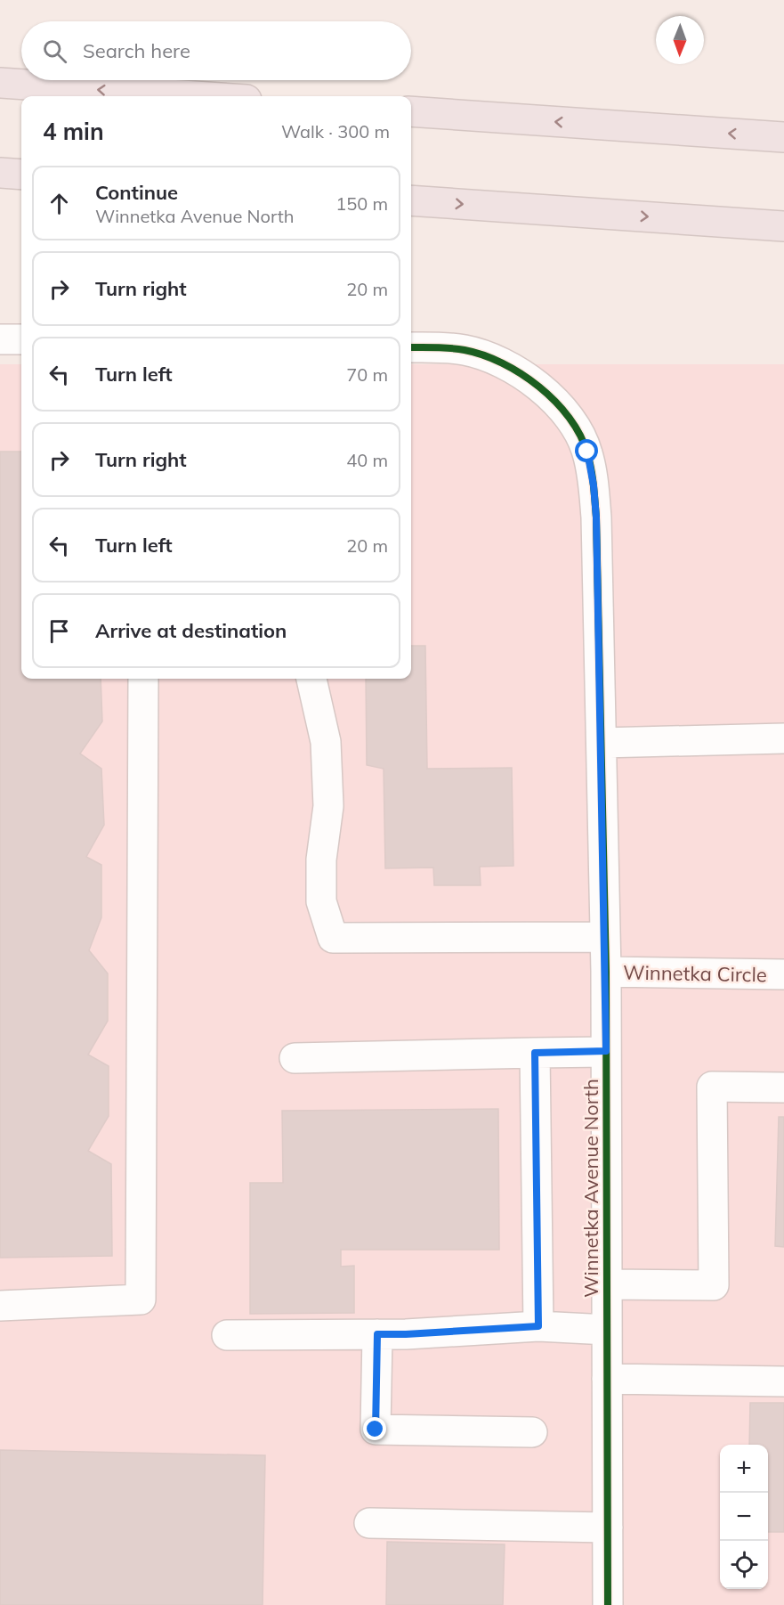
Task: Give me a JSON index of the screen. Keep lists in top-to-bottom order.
{
  "streets": {
    "street": ["Winnetka Circle", "Winnetka Avenue North"]
  },
  "crossings": [
    ["Winnetka Circle", "Winnetka Avenue North"]
  ],
  "north": "bottom",
  "page": {
    "search": "Search here",
    "heading": ["4 min", "Walk · 300 m"],
    "list": [
      ["Continue", "Winnetka Avenue North", "150 m"],
      ["Turn right", "20 m"],
      ["Turn left", "70 m"],
      ["Turn right", "40 m"],
      ["Turn left", "20 m"],
      "Arrive at destination"
    ],
    "map_buttons": ["+", "−"]
  }
}
